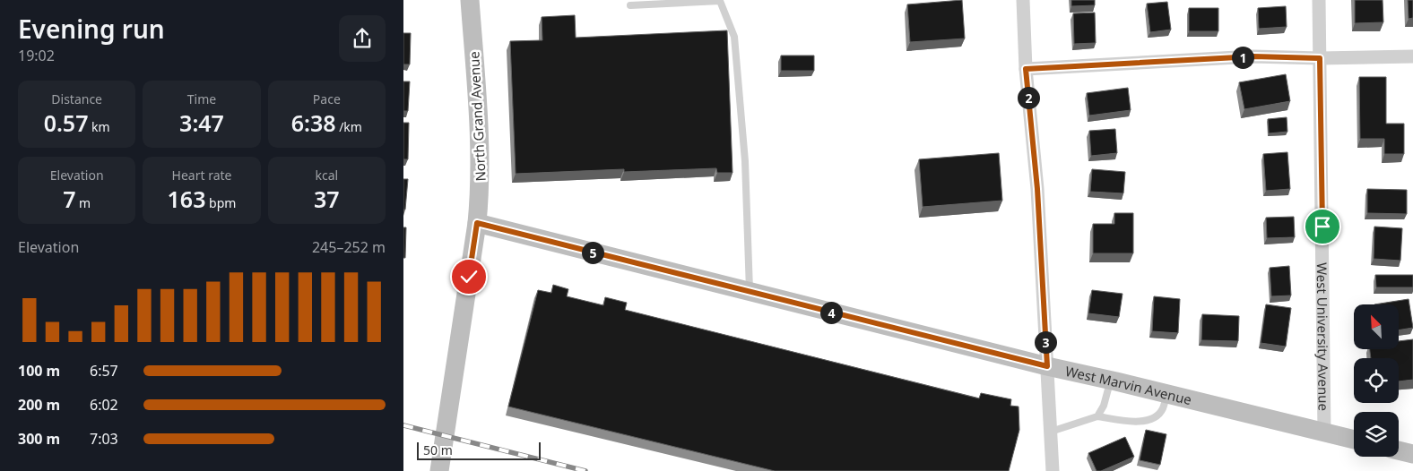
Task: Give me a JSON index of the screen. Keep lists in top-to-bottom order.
{
  "streets": {
    "street": ["North Grand Avenue", "West University Avenue", "West Marvin Avenue"]
  },
  "crossings": [
    ["North Grand Avenue", "West Marvin Avenue"],
    ["West University Avenue", "West Marvin Avenue"]
  ],
  "scale_bar": "50 m",
  "north": "top left",
  "page": {
    "heading": ["Evening run", "19:02"],
    "pins": [
      "1",
      "2",
      "5",
      "4",
      "3"
    ],
    "stats": [
      ["Distance", "0.57 km"],
      ["Time", "3:47"],
      ["Pace", "6:38 /km"],
      ["Elevation", "7 m"],
      ["Heart rate", "163 bpm"],
      ["kcal", "37"]
    ],
    "chart": ["Elevation", "245–252 m"],
    "list": [
      {
        "name": "100 m",
        "note": "6:57"
      },
      {
        "name": "200 m",
        "note": "6:02"
      },
      {
        "name": "300 m",
        "note": "7:03"
      }
    ],
    "scale": "50 m"
  }
}
